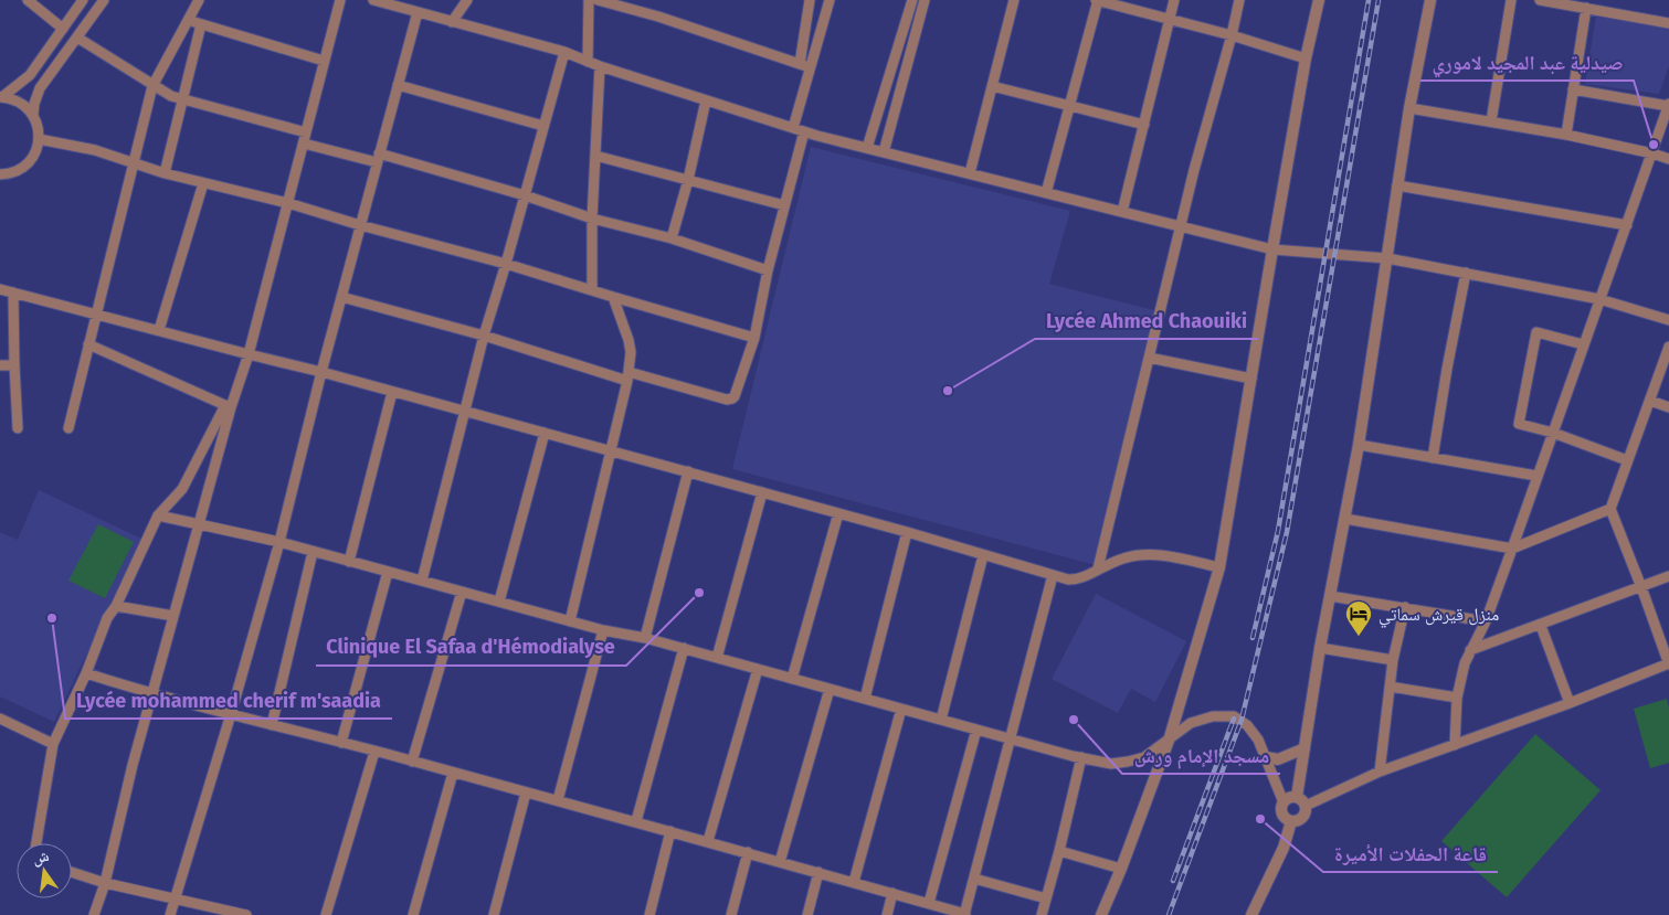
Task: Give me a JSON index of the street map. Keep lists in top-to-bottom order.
{
  "places": {
    "other": [
      "صيدلية عبد المجيد لاموري",
      "Lycée Ahmed Chaouiki",
      "Clinique El Safaa d'Hémodialyse",
      "Lycée mohammed cherif m'saadia",
      "مسجد الإمام ورش",
      "قاعة الحفلات الأميرة"
    ],
    "hotel": ["منزل قيرش سماتي"]
  },
  "north": "top"
}
